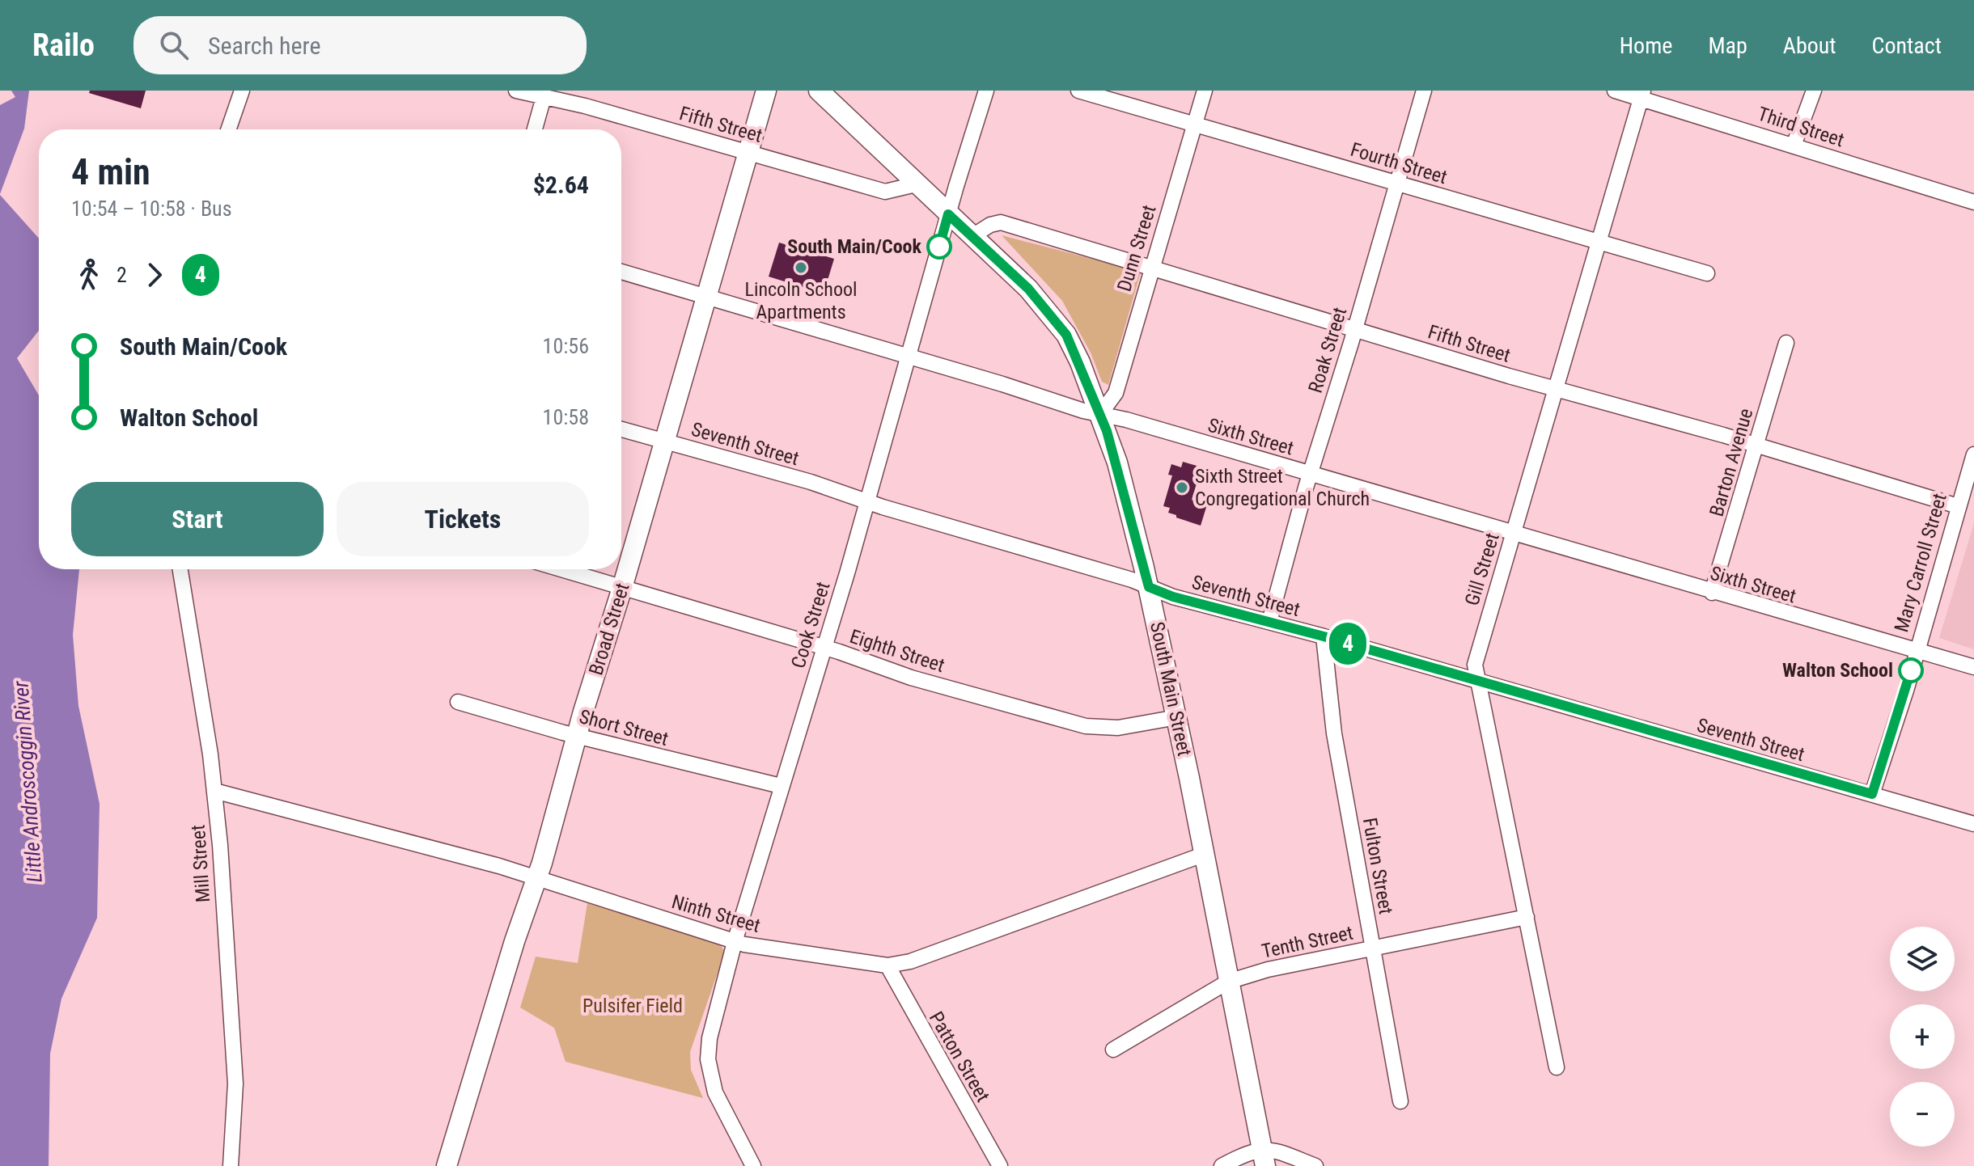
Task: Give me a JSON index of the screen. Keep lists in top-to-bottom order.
{
  "streets": {
    "street": [
      "Fifth Street",
      "Third Street",
      "Fourth Street",
      "Dunn Street",
      "Roak Street",
      "Sixth Street",
      "Seventh Street",
      "Barton Avenue",
      "Mary Carroll Street",
      "Gill Street",
      "Cook Street",
      "Broad Street",
      "Eighth Street",
      "South Main Street",
      "Short Street",
      "Mill Street",
      "Fulton Street",
      "Ninth Street",
      "Tenth Street",
      "Patton Street"
    ]
  },
  "crossings": [
    ["Fifth Street", "Dunn Street"],
    ["Fifth Street", "Roak Street"],
    ["Fifth Street", "Barton Avenue"],
    ["Fifth Street", "Mary Carroll Street"],
    ["Fifth Street", "Gill Street"],
    ["Fifth Street", "Broad Street"],
    ["Fifth Street", "South Main Street"],
    ["Third Street", "Gill Street"],
    ["Fourth Street", "Dunn Street"],
    ["Fourth Street", "Roak Street"],
    ["Fourth Street", "Gill Street"],
    ["Dunn Street", "Sixth Street"],
    ["Dunn Street", "South Main Street"],
    ["Roak Street", "Sixth Street"],
    ["Roak Street", "Seventh Street"],
    ["Sixth Street", "Barton Avenue"],
    ["Sixth Street", "Mary Carroll Street"],
    ["Sixth Street", "Gill Street"],
    ["Sixth Street", "Cook Street"],
    ["Sixth Street", "Broad Street"],
    ["Sixth Street", "South Main Street"],
    ["Seventh Street", "Mary Carroll Street"],
    ["Seventh Street", "Gill Street"],
    ["Seventh Street", "Cook Street"],
    ["Seventh Street", "Broad Street"],
    ["Seventh Street", "South Main Street"],
    ["Seventh Street", "Fulton Street"],
    ["Gill Street", "Tenth Street"],
    ["Cook Street", "Eighth Street"],
    ["Cook Street", "South Main Street"],
    ["Cook Street", "Short Street"],
    ["Cook Street", "Ninth Street"],
    ["Broad Street", "Eighth Street"],
    ["Broad Street", "Short Street"],
    ["Broad Street", "Ninth Street"],
    ["Eighth Street", "South Main Street"],
    ["South Main Street", "Ninth Street"],
    ["South Main Street", "Tenth Street"],
    ["Mill Street", "Ninth Street"],
    ["Fulton Street", "Tenth Street"],
    ["Ninth Street", "Patton Street"]
  ],
  "water": ["Little Androscoggin River"],
  "parks": ["Pulsifer Field"],
  "places": [
    "South Main/Cook",
    "Lincoln School Apartments",
    "Sixth Street Congregational Church",
    "Walton School"
  ],
  "lines": ["bus line 4"],
  "page": {
    "header": "Railo",
    "search": "Search here",
    "nav": [
      "Home",
      "Map",
      "About",
      "Contact"
    ],
    "on_map": "4",
    "heading": ["4 min", "10:54 – 10:58 · Bus", "$2.64"],
    "legs": ["2", "4"],
    "list": [
      {
        "name": "South Main/Cook",
        "value": "10:56"
      },
      {
        "name": "Walton School",
        "value": "10:58"
      }
    ],
    "buttons": ["Start", "Tickets"],
    "map_buttons": ["+", "−"]
  }
}
